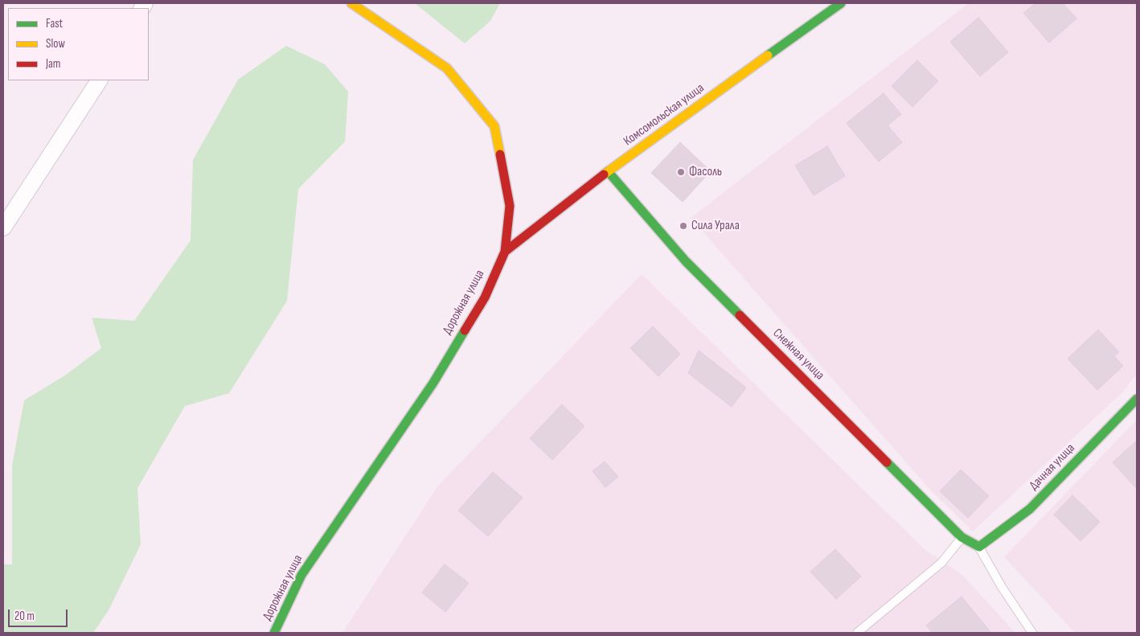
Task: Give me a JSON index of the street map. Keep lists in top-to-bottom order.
{
  "streets": {
    "street": [
      "Комсомольская улица",
      "Дорожная улица",
      "Снежная улица",
      "Дачная улица"
    ]
  },
  "crossings": [
    ["Комсомольская улица", "Дорожная улица"],
    ["Комсомольская улица", "Снежная улица"],
    ["Снежная улица", "Дачная улица"]
  ],
  "places": ["Фасоль", "Сила Урала"],
  "legend": ["Fast", "Slow", "Jam"],
  "scale_bar": "20 m"
}
